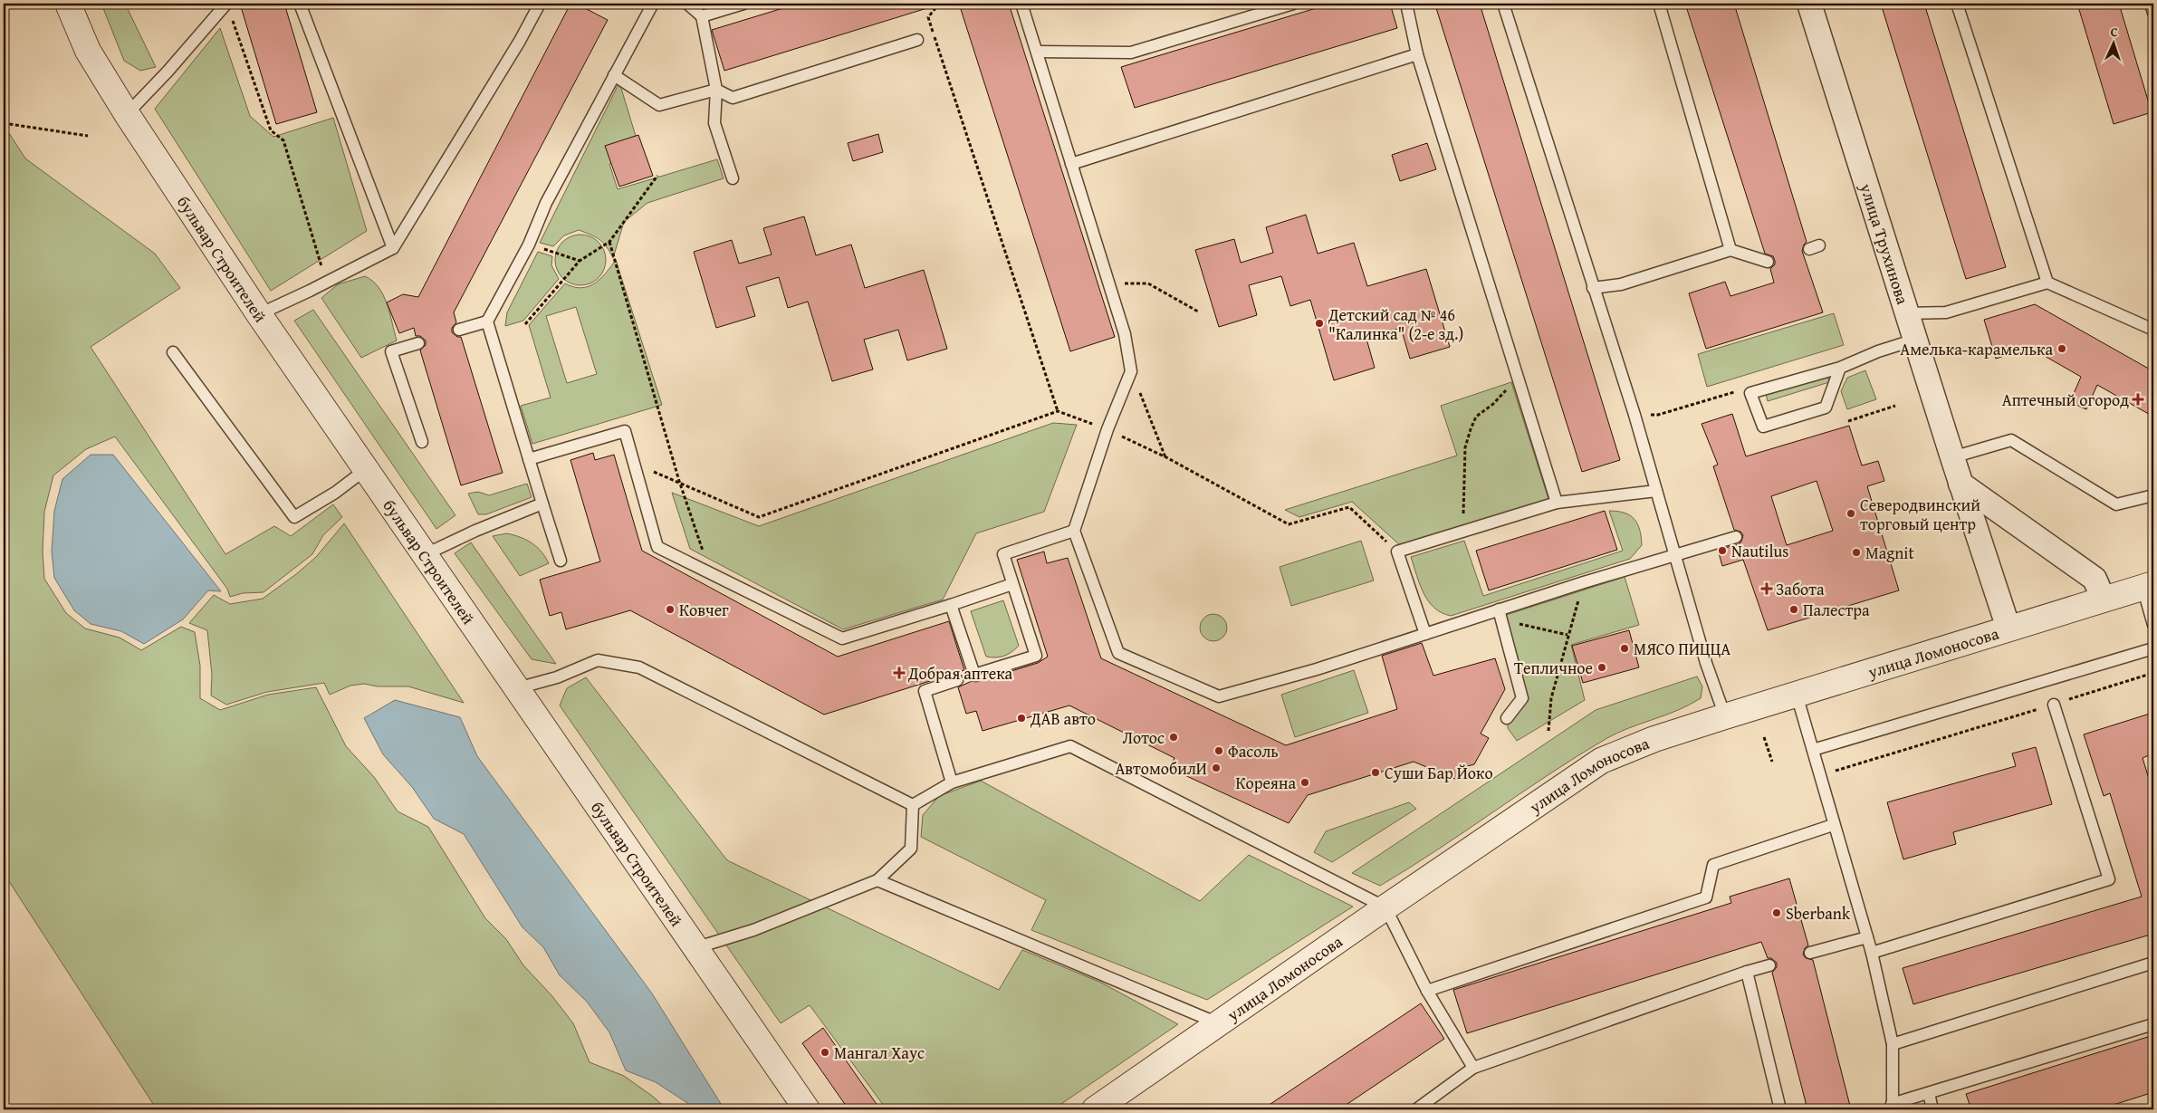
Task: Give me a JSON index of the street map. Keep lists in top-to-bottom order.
{
  "streets": {
    "street": ["улица Трухинова", "бульвар Строителей", "улица Ломоносова"]
  },
  "crossings": [
    ["улица Трухинова", "улица Ломоносова"]
  ],
  "places": {
    "other": [
      "Детский сад № 46 \"Калинка\" (2-е зд.)",
      "Амелька-карамелька",
      "Северодвинский торговый центр",
      "Nautilus",
      "Magnit",
      "Ковчег",
      "Палестра",
      "МЯСО ПИЦЦА",
      "Тепличное",
      "ДАВ авто",
      "Лотос",
      "Фасоль",
      "АвтомобилИ",
      "Суши Бар Йоко",
      "Кореяна",
      "Sberbank",
      "Мангал Хаус"
    ],
    "health": ["Аптечный огород", "Забота", "Добрая аптека"]
  },
  "north": "top"
}
